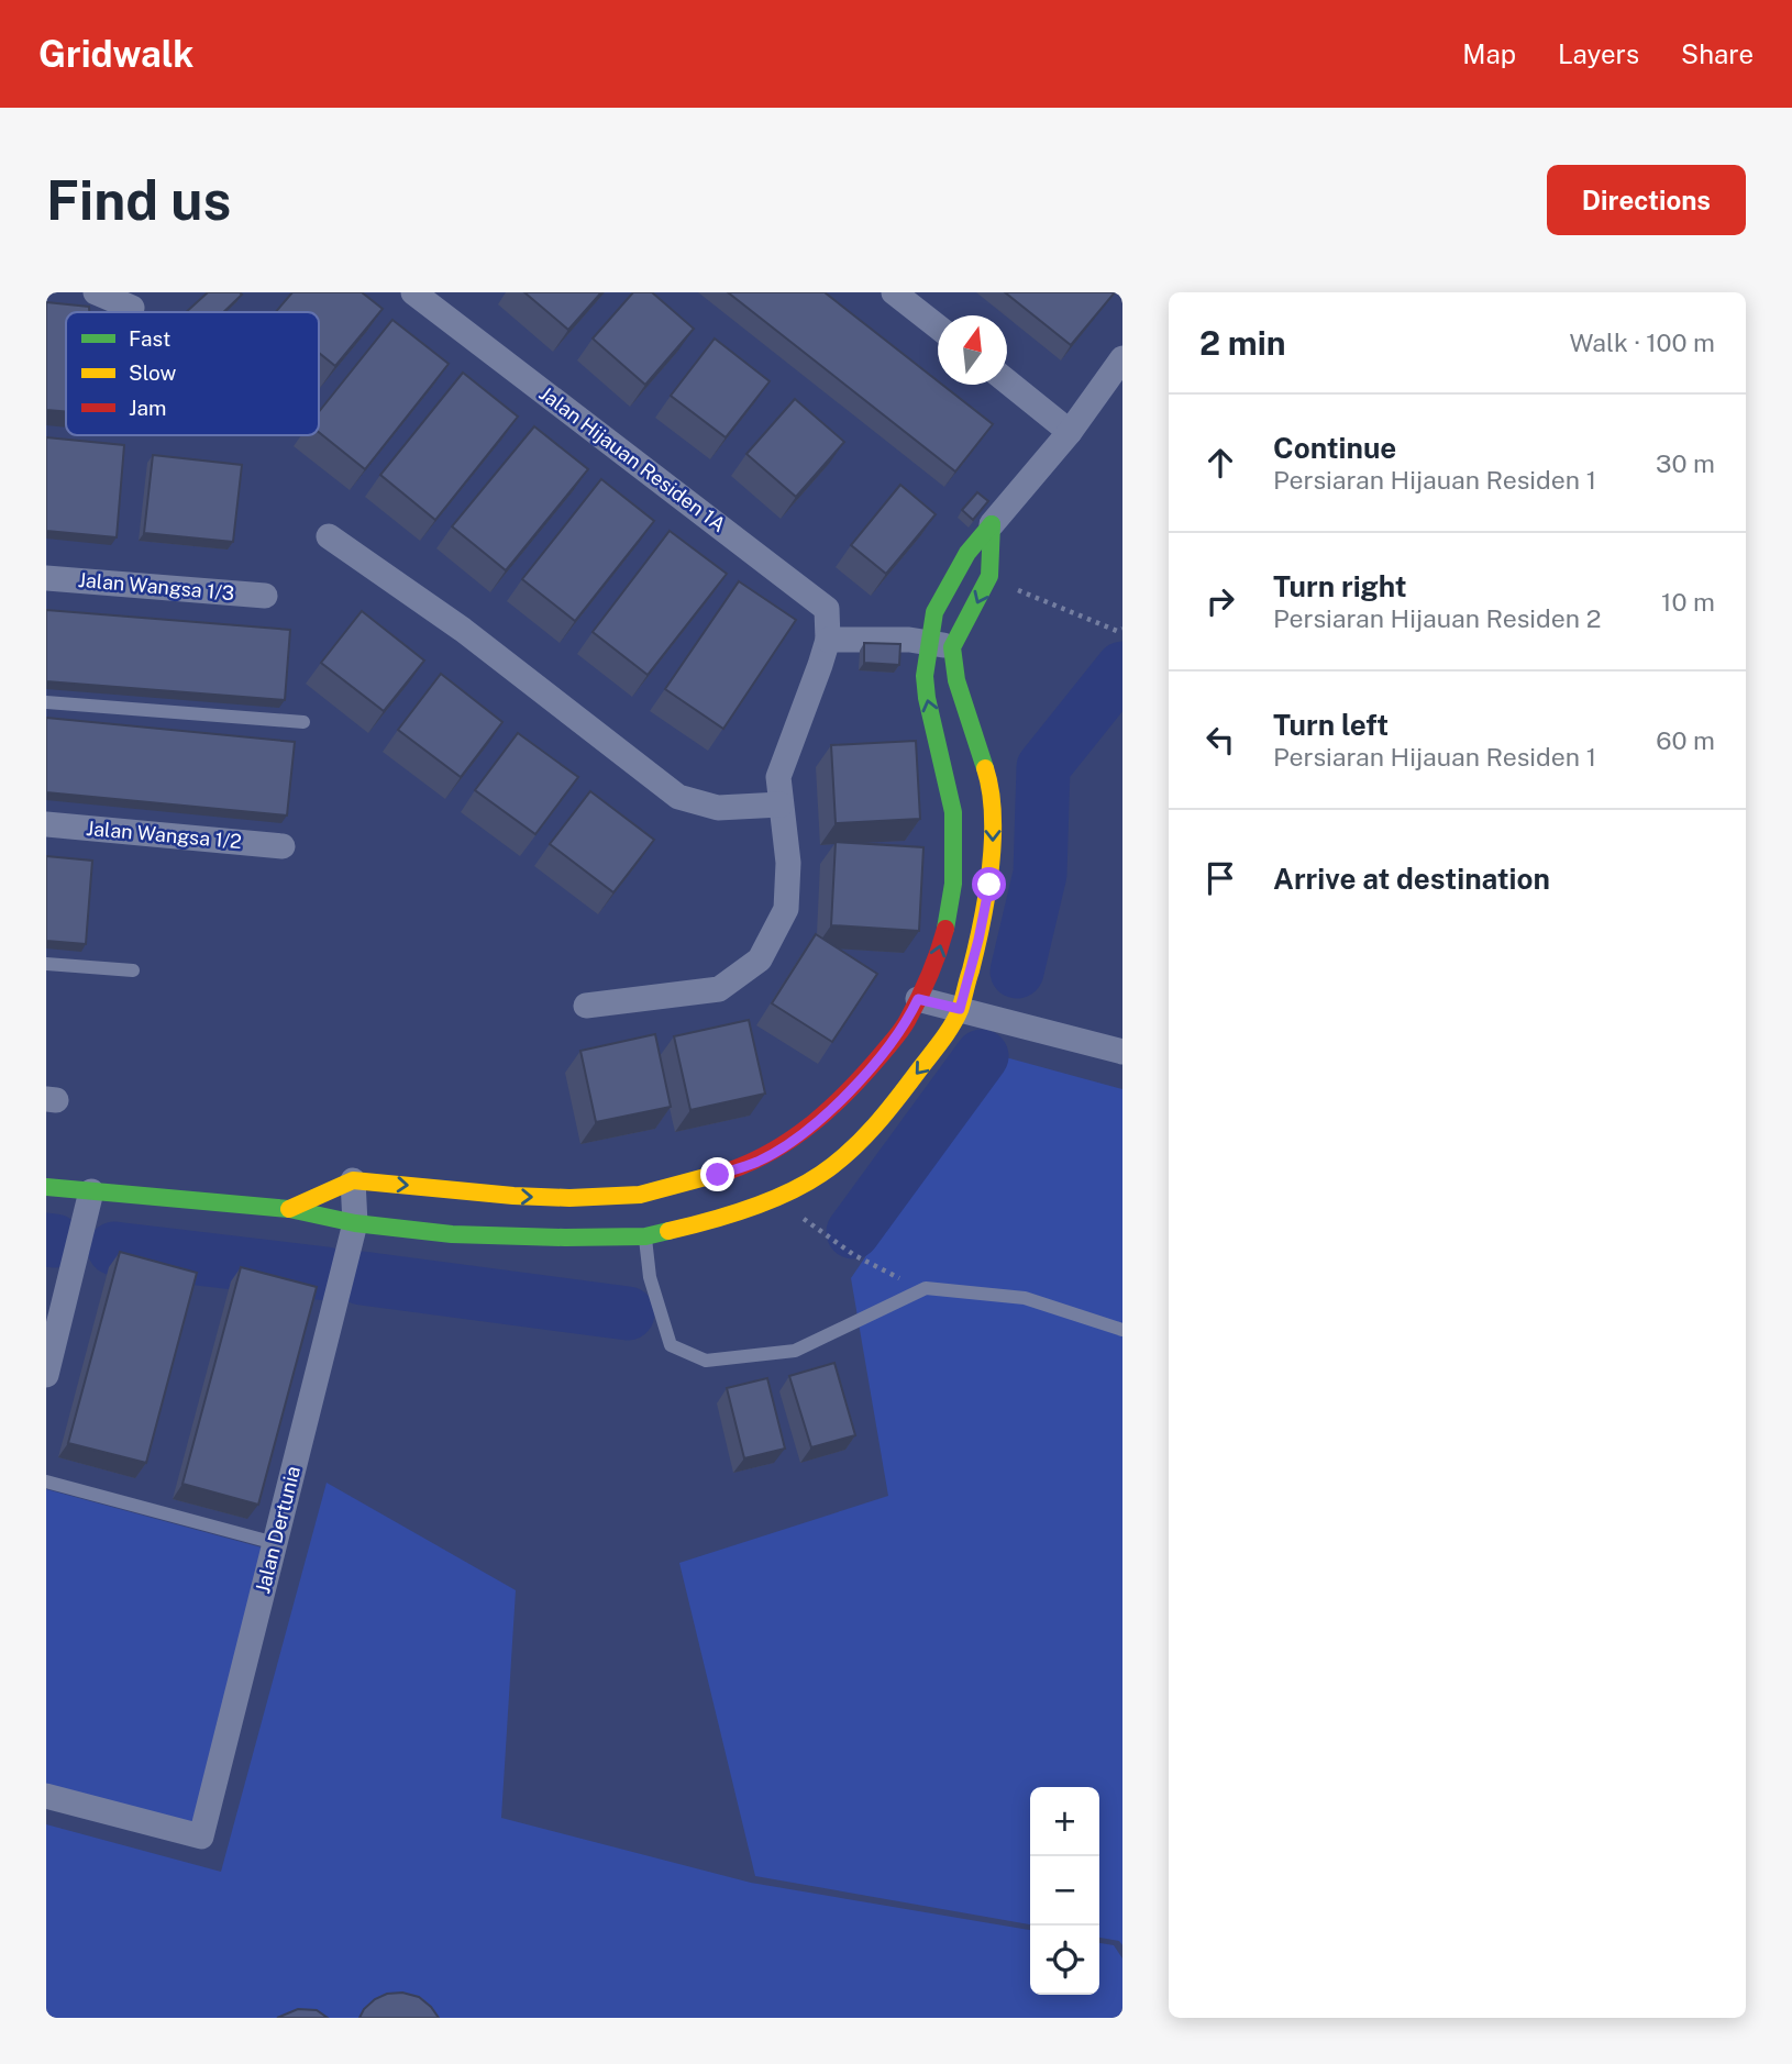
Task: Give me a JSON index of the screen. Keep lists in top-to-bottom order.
{
  "streets": {
    "street": [
      "Jalan Hijauan Residen 1A",
      "Jalan Wangsa 1/3",
      "Jalan Wangsa 1/2",
      "Jalan Dertunia"
    ]
  },
  "legend": ["Fast", "Slow", "Jam"],
  "north": "top",
  "page": {
    "header": "Gridwalk",
    "nav": ["Map", "Layers", "Share"],
    "buttons": "Directions",
    "title": "Find us",
    "heading": ["2 min", "Walk · 100 m"],
    "list": [
      ["Continue", "Persiaran Hijauan Residen 1", "30 m"],
      ["Turn right", "Persiaran Hijauan Residen 2", "10 m"],
      ["Turn left", "Persiaran Hijauan Residen 1", "60 m"],
      "Arrive at destination"
    ],
    "map_buttons": ["+", "−"]
  }
}
